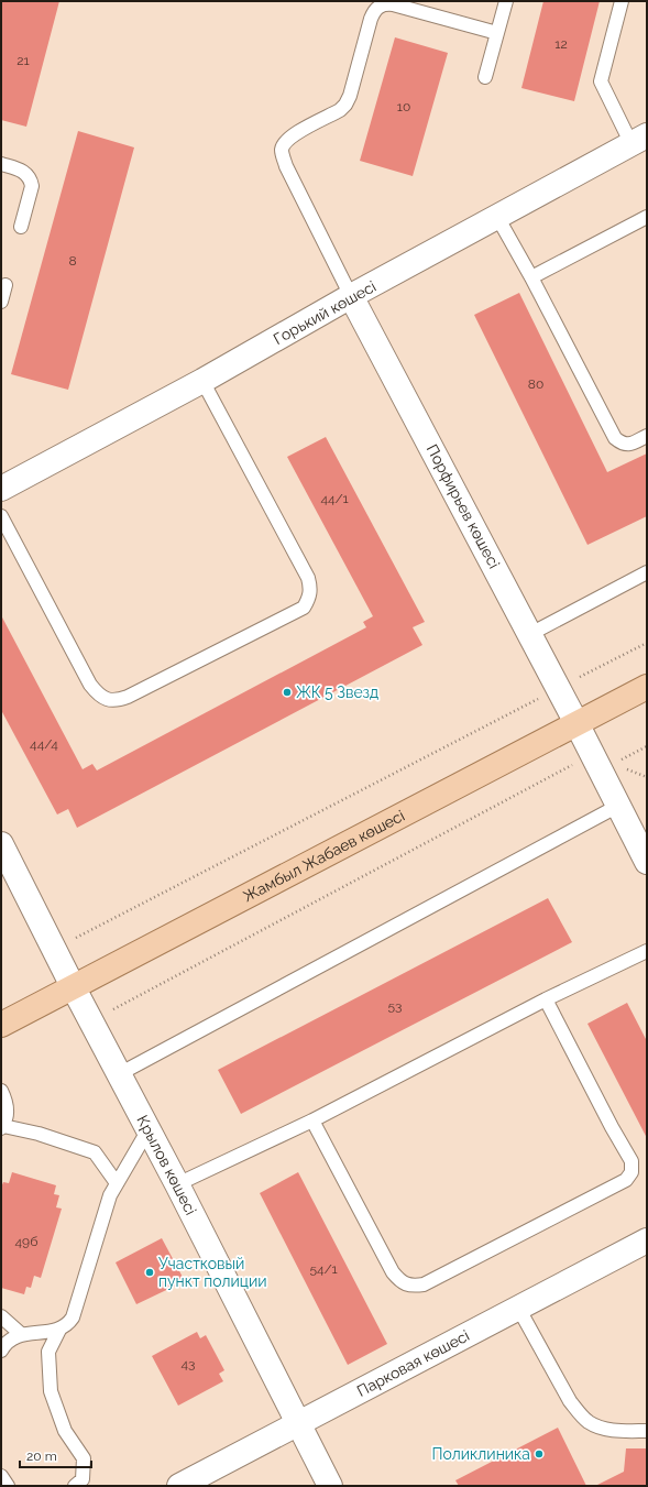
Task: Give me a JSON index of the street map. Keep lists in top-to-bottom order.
{
  "streets": {
    "main road": ["Жамбыл Жабаев көшесі"],
    "street": [
      "Горький көшесі",
      "Порфирьев көшесі",
      "Крылов көшесі",
      "Парковая көшесі"
    ]
  },
  "crossings": [
    ["Горький көшесі", "Порфирьев көшесі"],
    ["Порфирьев көшесі", "Жамбыл Жабаев көшесі"],
    ["Жамбыл Жабаев көшесі", "Крылов көшесі"],
    ["Крылов көшесі", "Парковая көшесі"]
  ],
  "places": ["ЖК 5 Звезд", "Участковый пункт полиции", "Поликлиника"],
  "house_numbers": [
    "12",
    "21",
    "10",
    "8",
    "80",
    "44/1",
    "44/4",
    "53",
    "49б",
    "54/1",
    "43"
  ],
  "scale_bar": "20 m"
}
